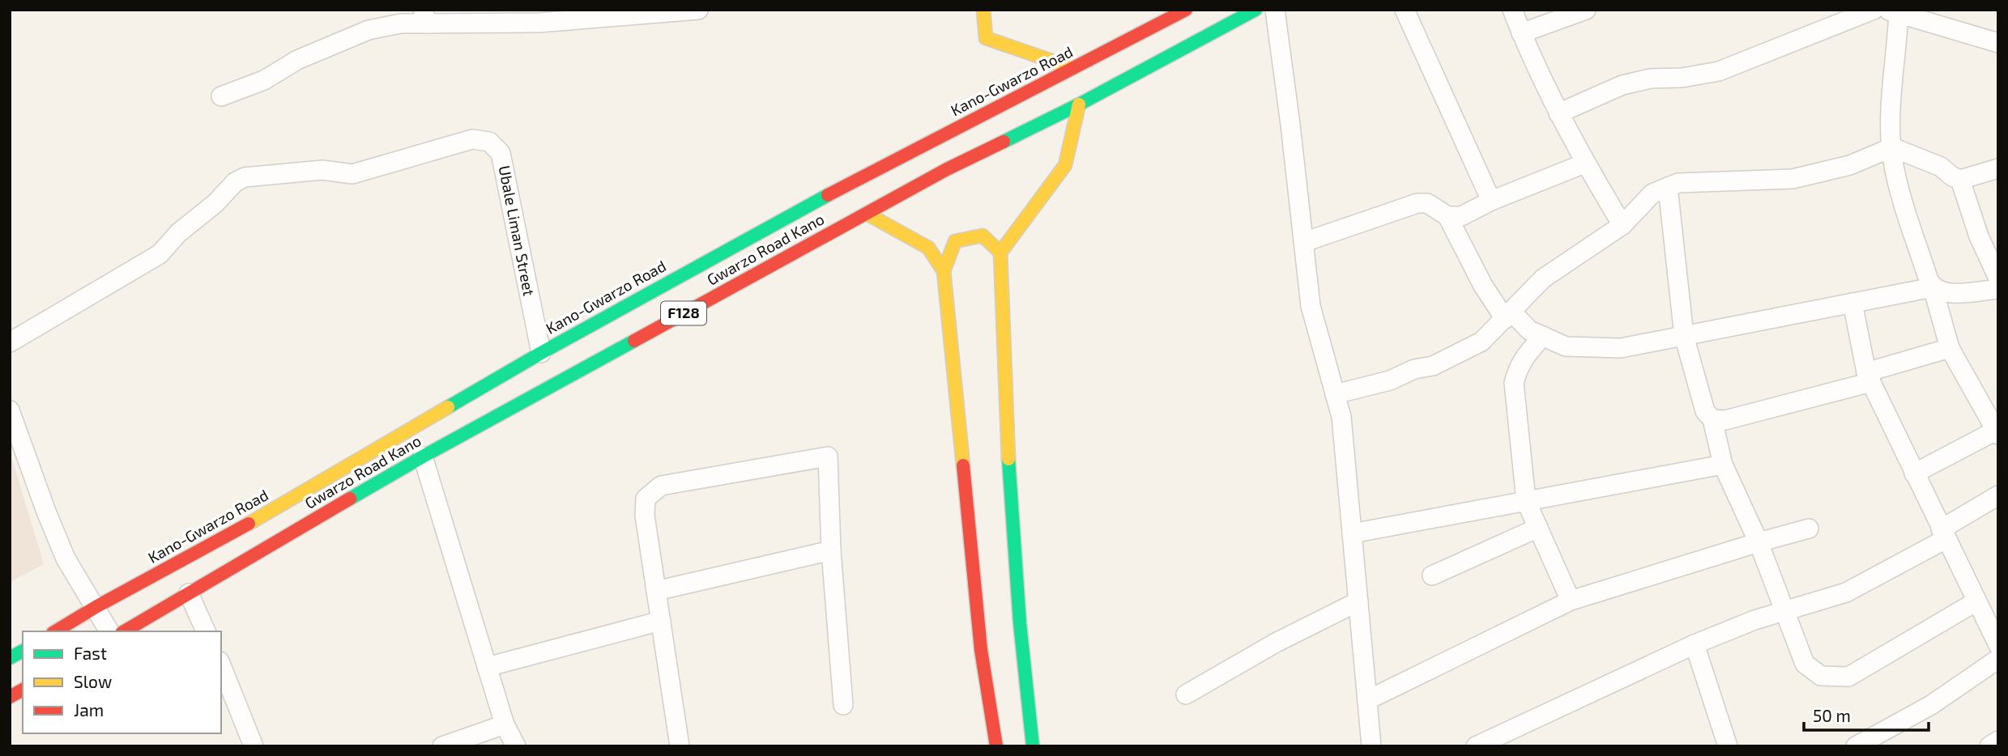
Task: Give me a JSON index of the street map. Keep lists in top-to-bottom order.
{
  "streets": {
    "main road": ["Kano-Gwarzo Road", "Gwarzo Road Kano", "F128"],
    "street": ["Ubale Liman Street"]
  },
  "crossings": [
    ["Kano-Gwarzo Road", "Ubale Liman Street"]
  ],
  "legend": ["Fast", "Slow", "Jam"],
  "scale_bar": "50 m"
}
